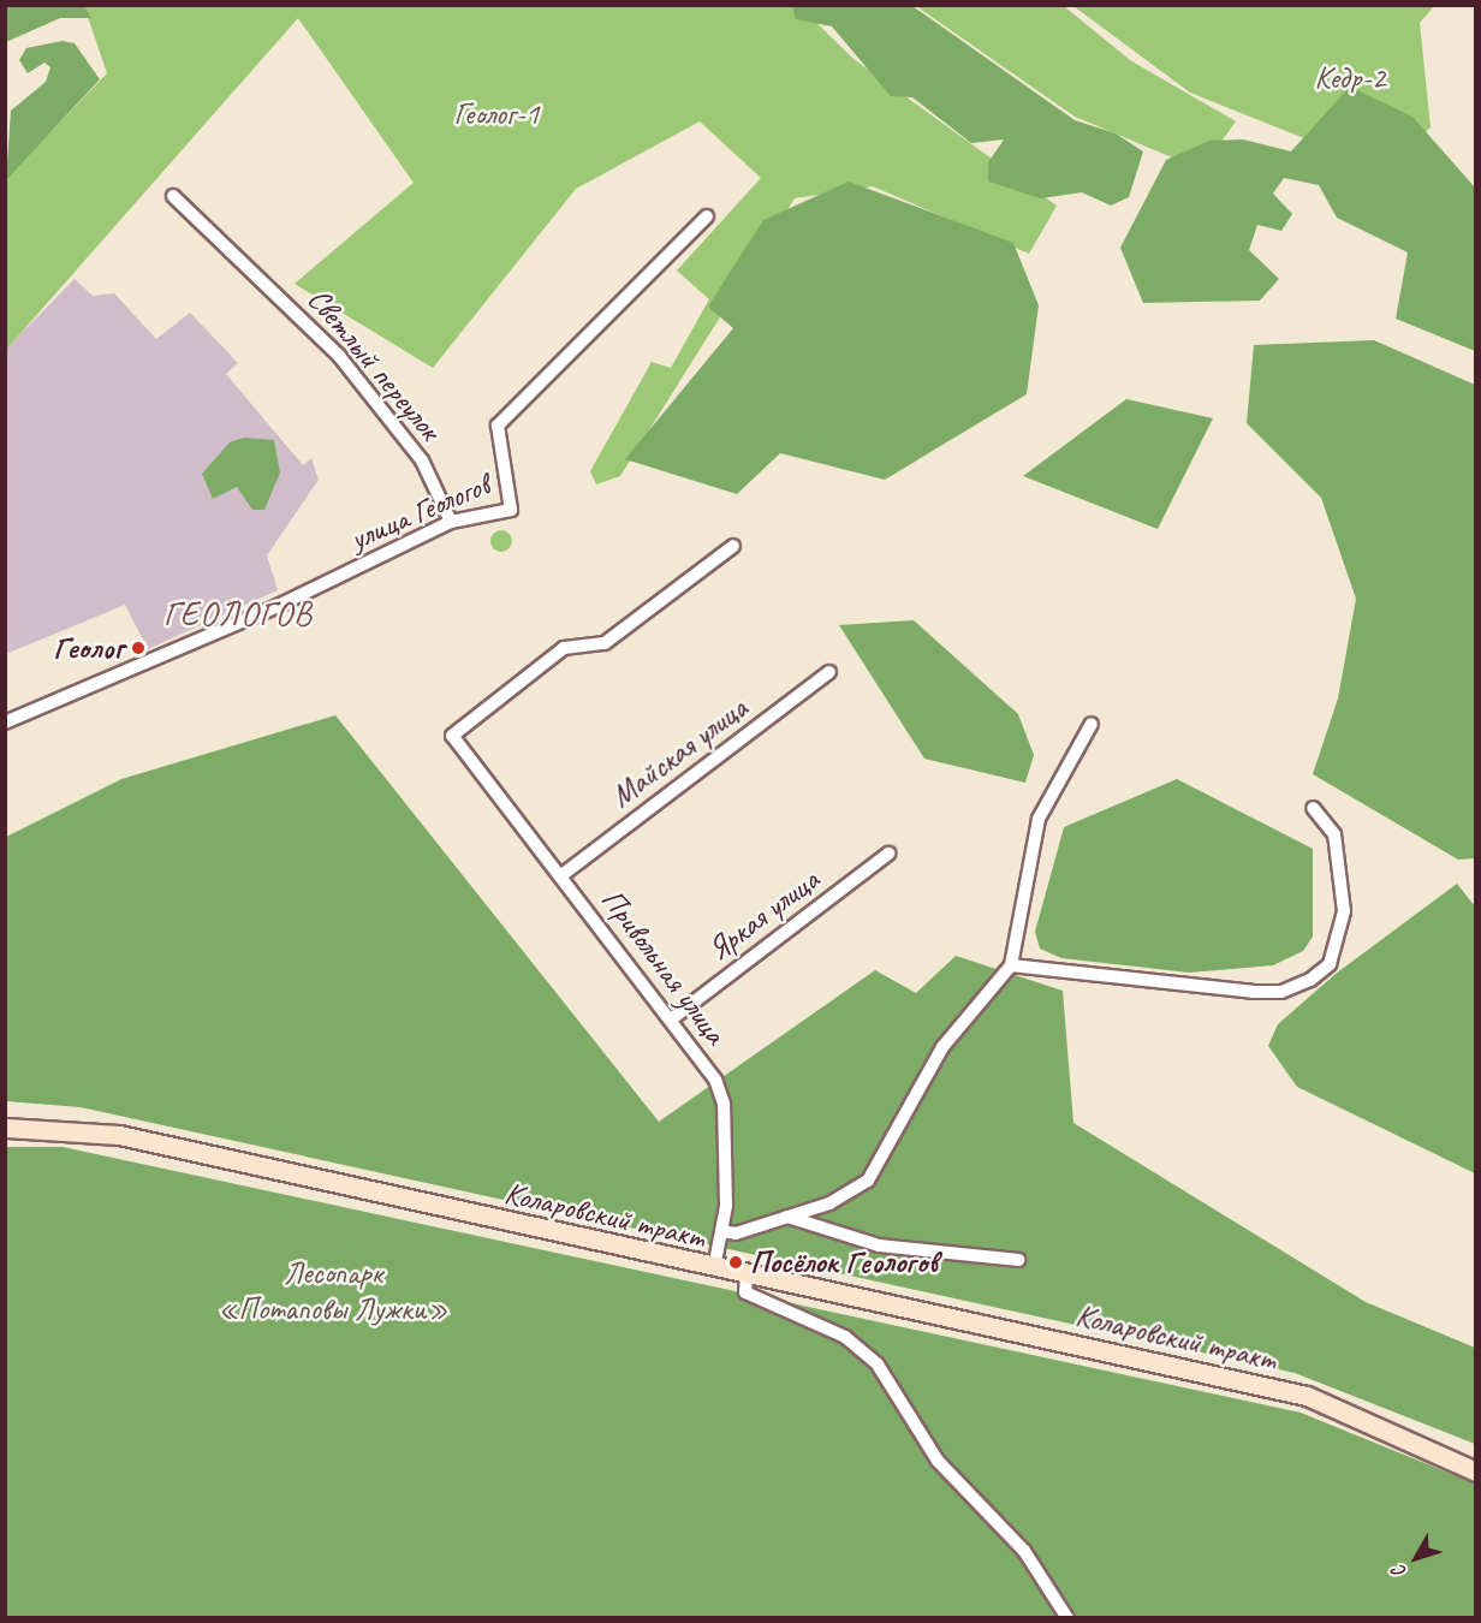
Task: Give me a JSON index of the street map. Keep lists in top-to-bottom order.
{
  "streets": {
    "street": [
      "Светлый переулок",
      "улица Геологов",
      "Майская улица",
      "Яркая улица",
      "Привольная улица",
      "Коларовский тракт"
    ]
  },
  "crossings": [
    ["Светлый переулок", "улица Геологов"],
    ["Майская улица", "Привольная улица"],
    ["Яркая улица", "Привольная улица"],
    ["Привольная улица", "Коларовский тракт"]
  ],
  "districts": ["ГЕОЛОГОВ"],
  "parks": ["Кедр-2", "Геолог-1", "Лесопарк «Потаповы Лужки»"],
  "places": ["Геолог", "Посёлок Геологов"],
  "north": "bottom left"
}
